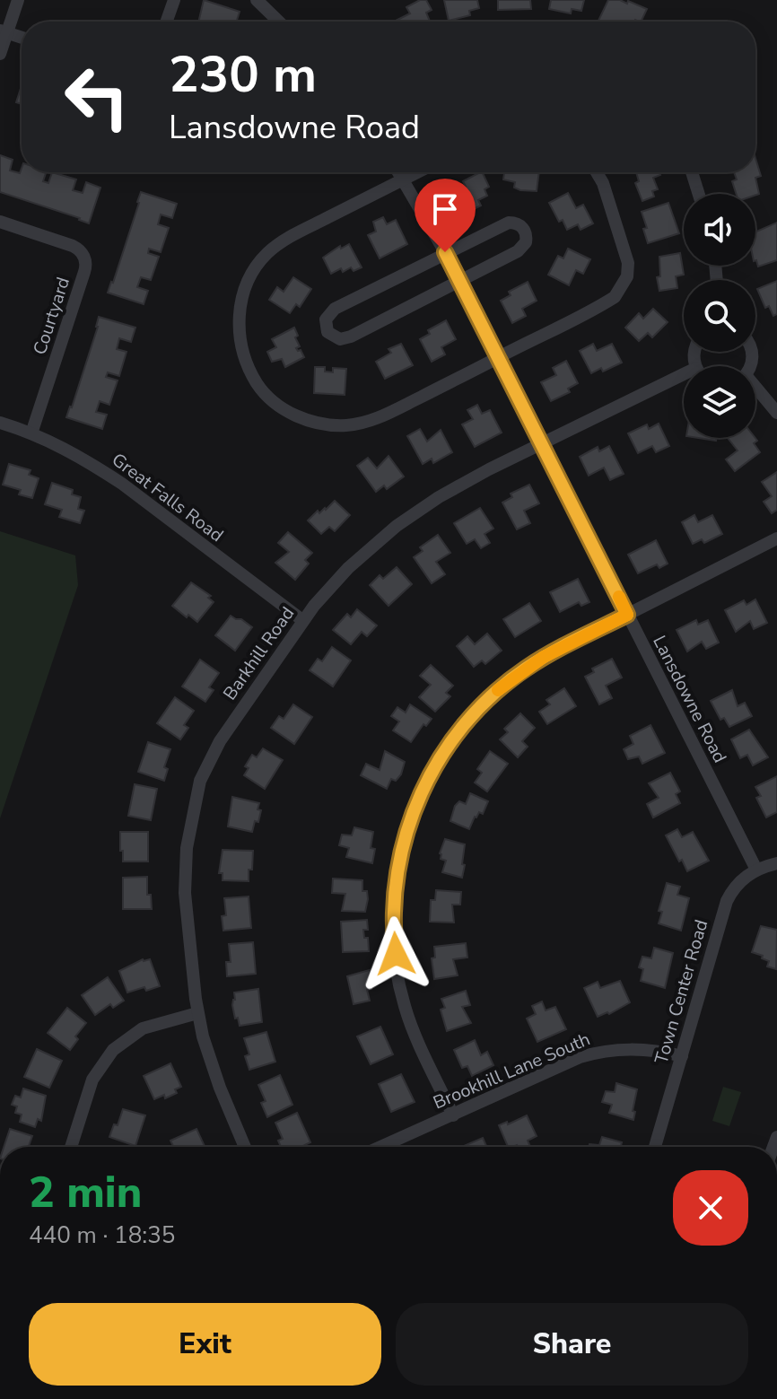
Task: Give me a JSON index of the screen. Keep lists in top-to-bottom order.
{
  "streets": {
    "street": [
      "Courtyard",
      "Great Falls Road",
      "Barkhill Road",
      "Lansdowne Road",
      "Town Center Road",
      "Brookhill Lane South"
    ]
  },
  "crossings": [
    ["Courtyard", "Great Falls Road"],
    ["Great Falls Road", "Barkhill Road"],
    ["Barkhill Road", "Lansdowne Road"],
    ["Lansdowne Road", "Town Center Road"],
    ["Town Center Road", "Brookhill Lane South"]
  ],
  "page": {
    "turn": ["230 m", "Lansdowne Road"],
    "heading": ["2 min", "440 m · 18:35"],
    "buttons": ["Exit", "Share"]
  }
}
